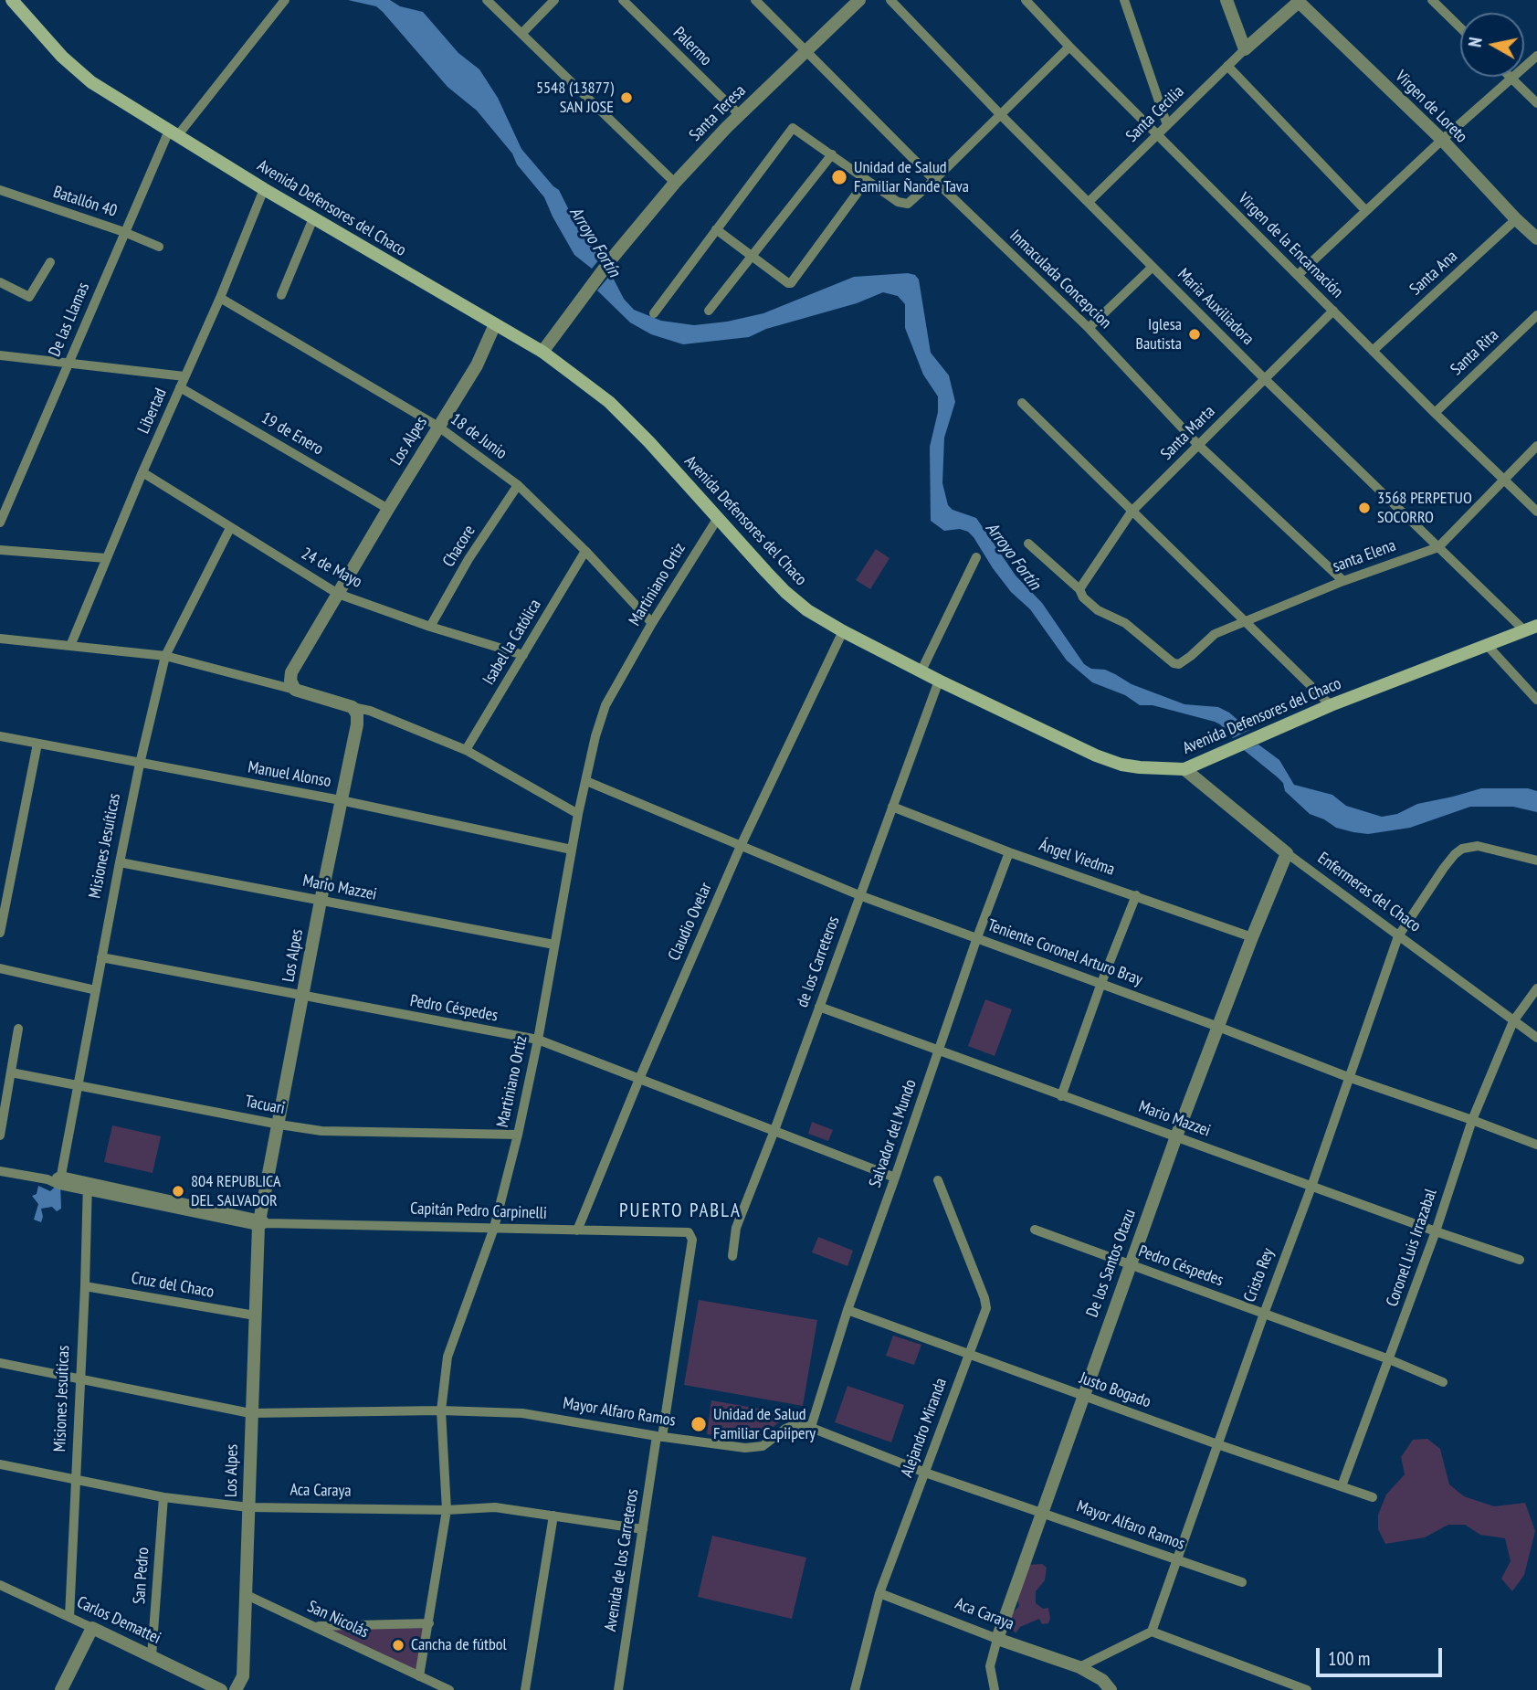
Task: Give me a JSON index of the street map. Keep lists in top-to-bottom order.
{
  "streets": {
    "main road": ["Avenida Defensores del Chaco"],
    "street": [
      "Palermo",
      "Virgen de Loreto",
      "Santa Teresa",
      "Santa Cecilia",
      "Batallón 40",
      "Virgen de la Encarnación",
      "Santa Ana",
      "Inmaculada Concepcion",
      "Maria Auxiliadora",
      "De las Llamas",
      "Santa Rita",
      "Libertad",
      "Santa Marta",
      "19 de Enero",
      "18 de Junio",
      "Los Alpes",
      "Chacore",
      "santa Elena",
      "24 de Mayo",
      "Martiniano Ortiz",
      "Isabel la Católica",
      "Manuel Alonso",
      "Misiones Jesuíticas",
      "Ángel Viedma",
      "Mario Mazzei",
      "Enfermeras del Chaco",
      "Claudio Ovelar",
      "Teniente Coronel Arturo Bray",
      "de los Carreteros",
      "Pedro Céspedes",
      "Tacuari",
      "Salvador del Mundo",
      "Capitán Pedro Carpinelli",
      "Coronel Luis Irrazabal",
      "De los Santos Otazu",
      "Cristo Rey",
      "Cruz del Chaco",
      "Justo Bogado",
      "Mayor Alfaro Ramos",
      "Alejandro Miranda",
      "Aca Caraya",
      "Avenida de los Carreteros",
      "San Pedro",
      "San Nicolás",
      "Carlos Demattei"
    ]
  },
  "crossings": [
    ["Palermo", "Santa Teresa"],
    ["Virgen de Loreto", "Santa Ana"],
    ["Santa Teresa", "Avenida Defensores del Chaco"],
    ["Santa Teresa", "Inmaculada Concepcion"],
    ["Santa Cecilia", "Virgen de la Encarnación"],
    ["Santa Cecilia", "Maria Auxiliadora"],
    ["Batallón 40", "De las Llamas"],
    ["Avenida Defensores del Chaco", "Maria Auxiliadora"],
    ["Avenida Defensores del Chaco", "De las Llamas"],
    ["Avenida Defensores del Chaco", "Libertad"],
    ["Avenida Defensores del Chaco", "Los Alpes"],
    ["Avenida Defensores del Chaco", "Martiniano Ortiz"],
    ["Avenida Defensores del Chaco", "Enfermeras del Chaco"],
    ["Avenida Defensores del Chaco", "Claudio Ovelar"],
    ["Avenida Defensores del Chaco", "de los Carreteros"],
    ["Virgen de la Encarnación", "Santa Ana"],
    ["Virgen de la Encarnación", "Santa Rita"],
    ["Virgen de la Encarnación", "Santa Marta"],
    ["Virgen de la Encarnación", "santa Elena"],
    ["Inmaculada Concepcion", "Santa Marta"],
    ["Inmaculada Concepcion", "santa Elena"],
    ["Maria Auxiliadora", "Santa Marta"],
    ["Maria Auxiliadora", "santa Elena"],
    ["Libertad", "19 de Enero"],
    ["Libertad", "18 de Junio"],
    ["Libertad", "24 de Mayo"],
    ["Santa Marta", "santa Elena"],
    ["19 de Enero", "Los Alpes"],
    ["18 de Junio", "Los Alpes"],
    ["18 de Junio", "Chacore"],
    ["18 de Junio", "Martiniano Ortiz"],
    ["18 de Junio", "Isabel la Católica"],
    ["Los Alpes", "24 de Mayo"],
    ["Los Alpes", "Manuel Alonso"],
    ["Los Alpes", "Mario Mazzei"],
    ["Los Alpes", "Pedro Céspedes"],
    ["Los Alpes", "Tacuari"],
    ["Los Alpes", "Capitán Pedro Carpinelli"],
    ["Los Alpes", "Cruz del Chaco"],
    ["Los Alpes", "Mayor Alfaro Ramos"],
    ["Los Alpes", "Aca Caraya"],
    ["Los Alpes", "San Nicolás"],
    ["Chacore", "24 de Mayo"],
    ["24 de Mayo", "Isabel la Católica"],
    ["24 de Mayo", "Misiones Jesuíticas"],
    ["Martiniano Ortiz", "Manuel Alonso"],
    ["Martiniano Ortiz", "Mario Mazzei"],
    ["Martiniano Ortiz", "Teniente Coronel Arturo Bray"],
    ["Martiniano Ortiz", "Pedro Céspedes"],
    ["Martiniano Ortiz", "Tacuari"],
    ["Martiniano Ortiz", "Capitán Pedro Carpinelli"],
    ["Martiniano Ortiz", "Mayor Alfaro Ramos"],
    ["Martiniano Ortiz", "Aca Caraya"],
    ["Martiniano Ortiz", "San Nicolás"],
    ["Manuel Alonso", "Misiones Jesuíticas"],
    ["Misiones Jesuíticas", "Mario Mazzei"],
    ["Misiones Jesuíticas", "Pedro Céspedes"],
    ["Misiones Jesuíticas", "Tacuari"],
    ["Misiones Jesuíticas", "Capitán Pedro Carpinelli"],
    ["Misiones Jesuíticas", "Cruz del Chaco"],
    ["Misiones Jesuíticas", "Mayor Alfaro Ramos"],
    ["Misiones Jesuíticas", "Aca Caraya"],
    ["Misiones Jesuíticas", "Carlos Demattei"],
    ["Ángel Viedma", "de los Carreteros"],
    ["Ángel Viedma", "Salvador del Mundo"],
    ["Ángel Viedma", "De los Santos Otazu"],
    ["Mario Mazzei", "de los Carreteros"],
    ["Mario Mazzei", "Salvador del Mundo"],
    ["Mario Mazzei", "Coronel Luis Irrazabal"],
    ["Mario Mazzei", "De los Santos Otazu"],
    ["Mario Mazzei", "Cristo Rey"],
    ["Enfermeras del Chaco", "Coronel Luis Irrazabal"],
    ["Enfermeras del Chaco", "De los Santos Otazu"],
    ["Enfermeras del Chaco", "Cristo Rey"],
    ["Claudio Ovelar", "Teniente Coronel Arturo Bray"],
    ["Claudio Ovelar", "Pedro Céspedes"],
    ["Claudio Ovelar", "Capitán Pedro Carpinelli"],
    ["Teniente Coronel Arturo Bray", "de los Carreteros"],
    ["Teniente Coronel Arturo Bray", "Salvador del Mundo"],
    ["Teniente Coronel Arturo Bray", "Coronel Luis Irrazabal"],
    ["Teniente Coronel Arturo Bray", "De los Santos Otazu"],
    ["Teniente Coronel Arturo Bray", "Cristo Rey"],
    ["de los Carreteros", "Pedro Céspedes"],
    ["Pedro Céspedes", "Salvador del Mundo"],
    ["Pedro Céspedes", "Coronel Luis Irrazabal"],
    ["Pedro Céspedes", "De los Santos Otazu"],
    ["Pedro Céspedes", "Cristo Rey"],
    ["Salvador del Mundo", "Justo Bogado"],
    ["Salvador del Mundo", "Mayor Alfaro Ramos"],
    ["Capitán Pedro Carpinelli", "Avenida de los Carreteros"],
    ["Coronel Luis Irrazabal", "Justo Bogado"],
    ["De los Santos Otazu", "Justo Bogado"],
    ["De los Santos Otazu", "Mayor Alfaro Ramos"],
    ["De los Santos Otazu", "Aca Caraya"],
    ["Cristo Rey", "Justo Bogado"],
    ["Cristo Rey", "Mayor Alfaro Ramos"],
    ["Justo Bogado", "Alejandro Miranda"],
    ["Mayor Alfaro Ramos", "Alejandro Miranda"],
    ["Mayor Alfaro Ramos", "Avenida de los Carreteros"],
    ["Alejandro Miranda", "Aca Caraya"],
    ["Aca Caraya", "Avenida de los Carreteros"],
    ["Aca Caraya", "San Pedro"],
    ["San Pedro", "Carlos Demattei"]
  ],
  "districts": ["PUERTO PABLA"],
  "water": ["Arroyo Fortín"],
  "places": [
    "5548 (13877) SAN JOSE",
    "Unidad de Salud Familiar Ñande Tava",
    "Iglesa Bautista",
    "3568 PERPETUO SOCORRO",
    "804 REPUBLICA DEL SALVADOR",
    "Unidad de Salud Familiar Capiipery",
    "Cancha de fútbol"
  ],
  "scale_bar": "100 m",
  "north": "left"
}
